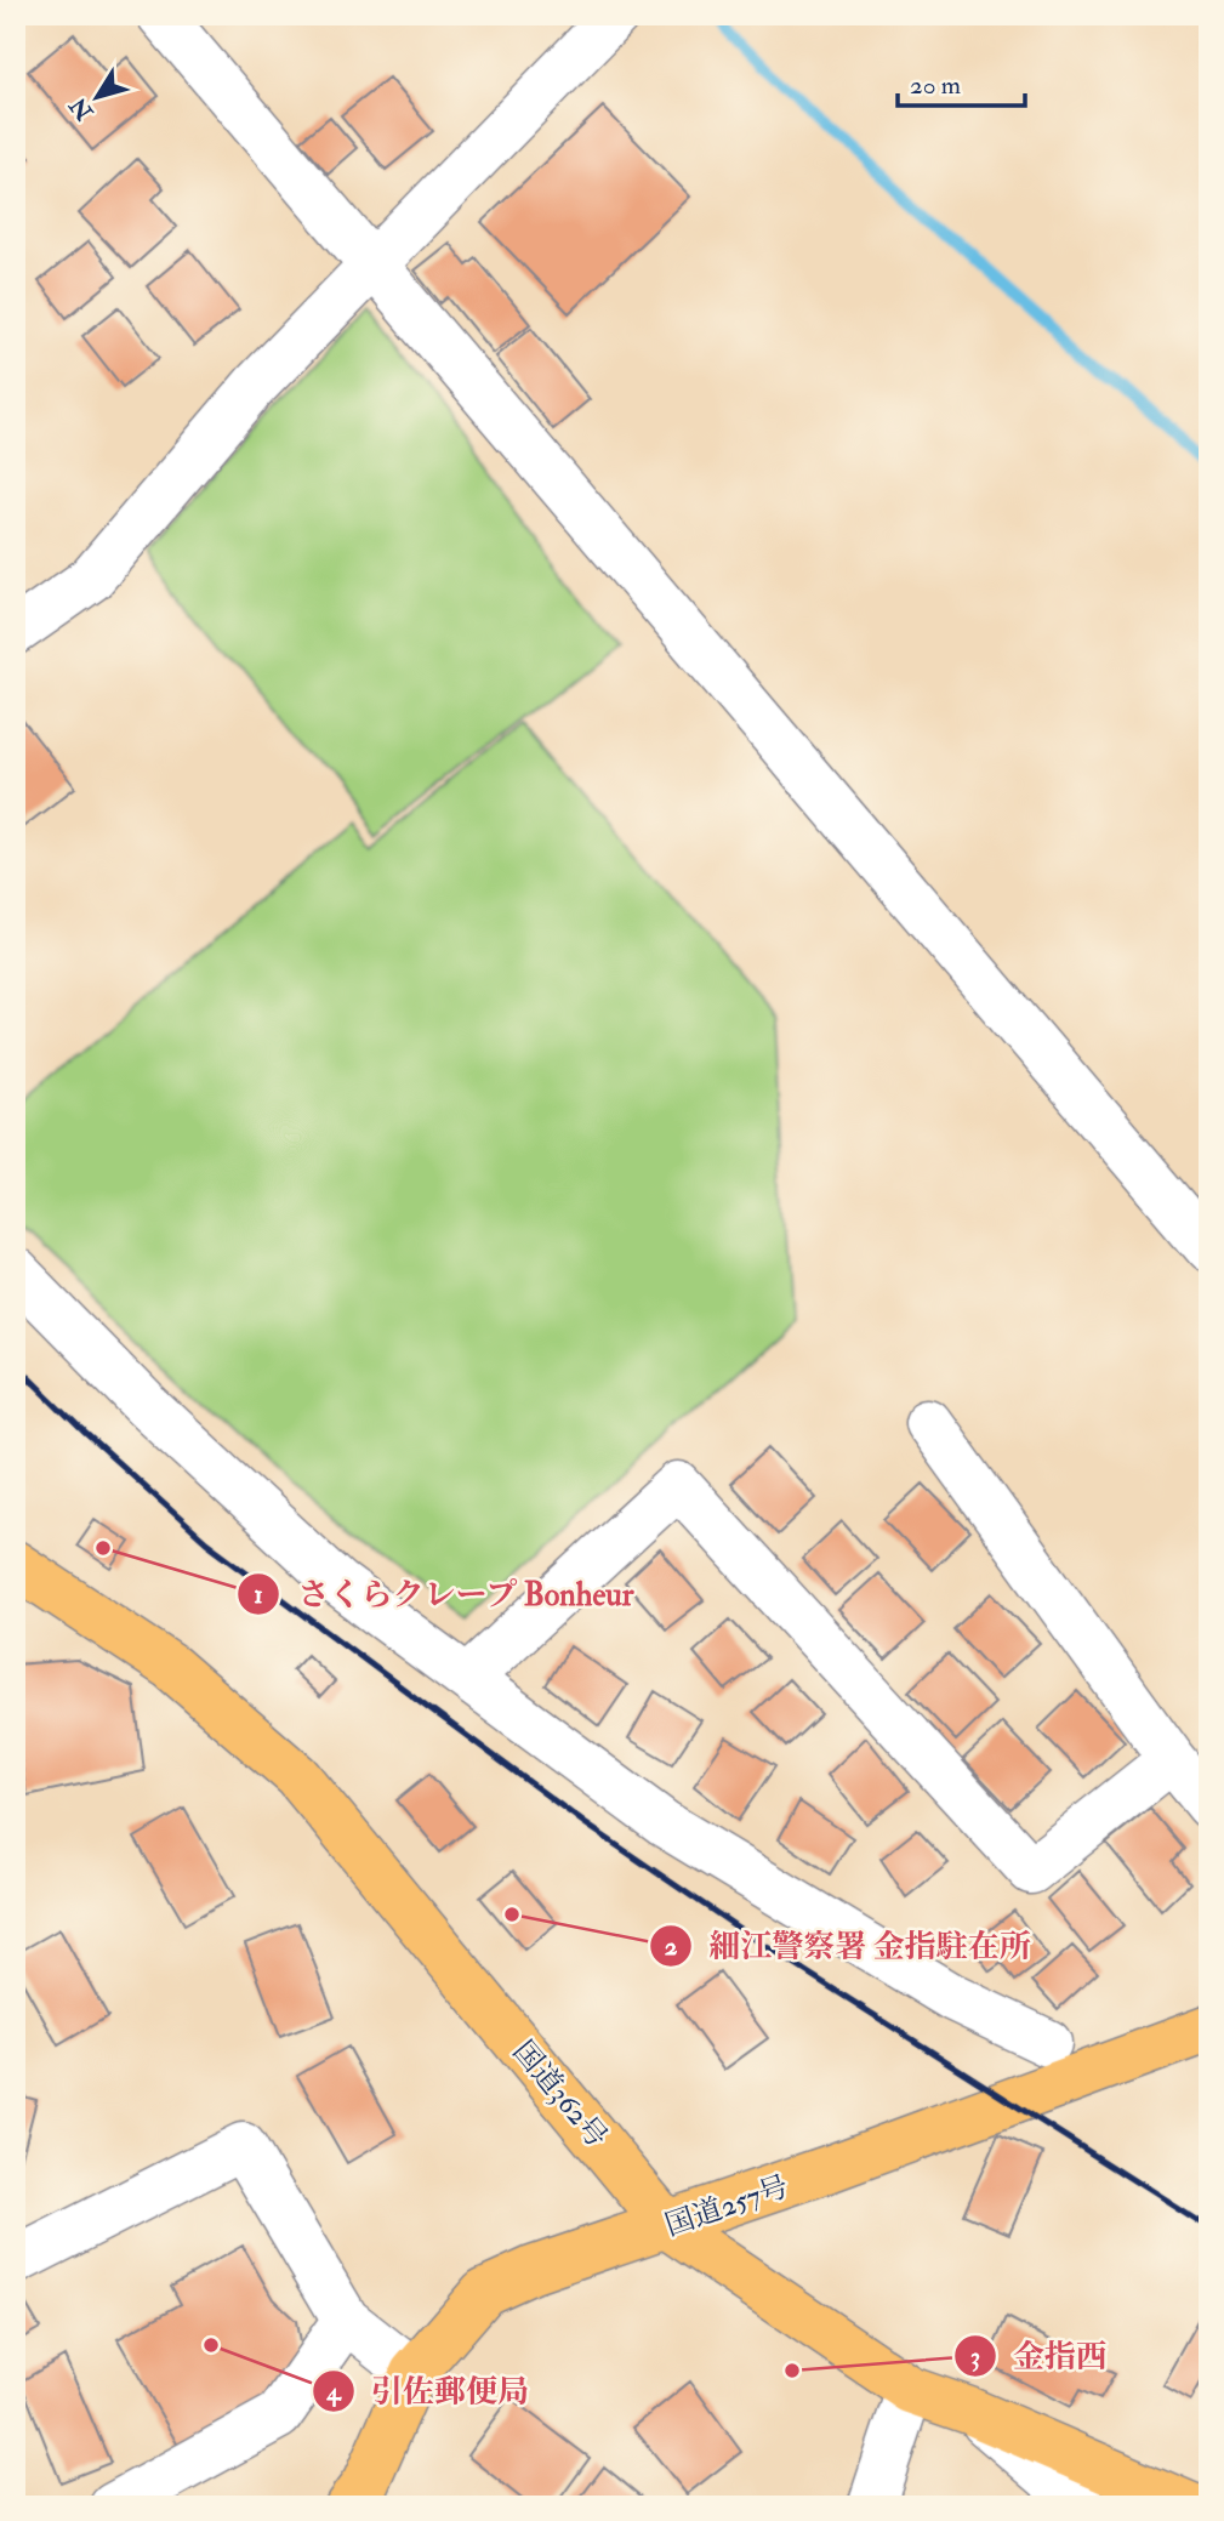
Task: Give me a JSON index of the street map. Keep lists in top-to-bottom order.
{
  "streets": {
    "highway": ["国道362号", "国道257号"]
  },
  "crossings": [
    ["国道362号", "国道257号"]
  ],
  "places": [
    "さくらクレープ Bonheur",
    "細江警察署 金指駐在所",
    "引佐郵便局",
    "金指西"
  ],
  "scale_bar": "20 m",
  "north": "bottom left"
}
